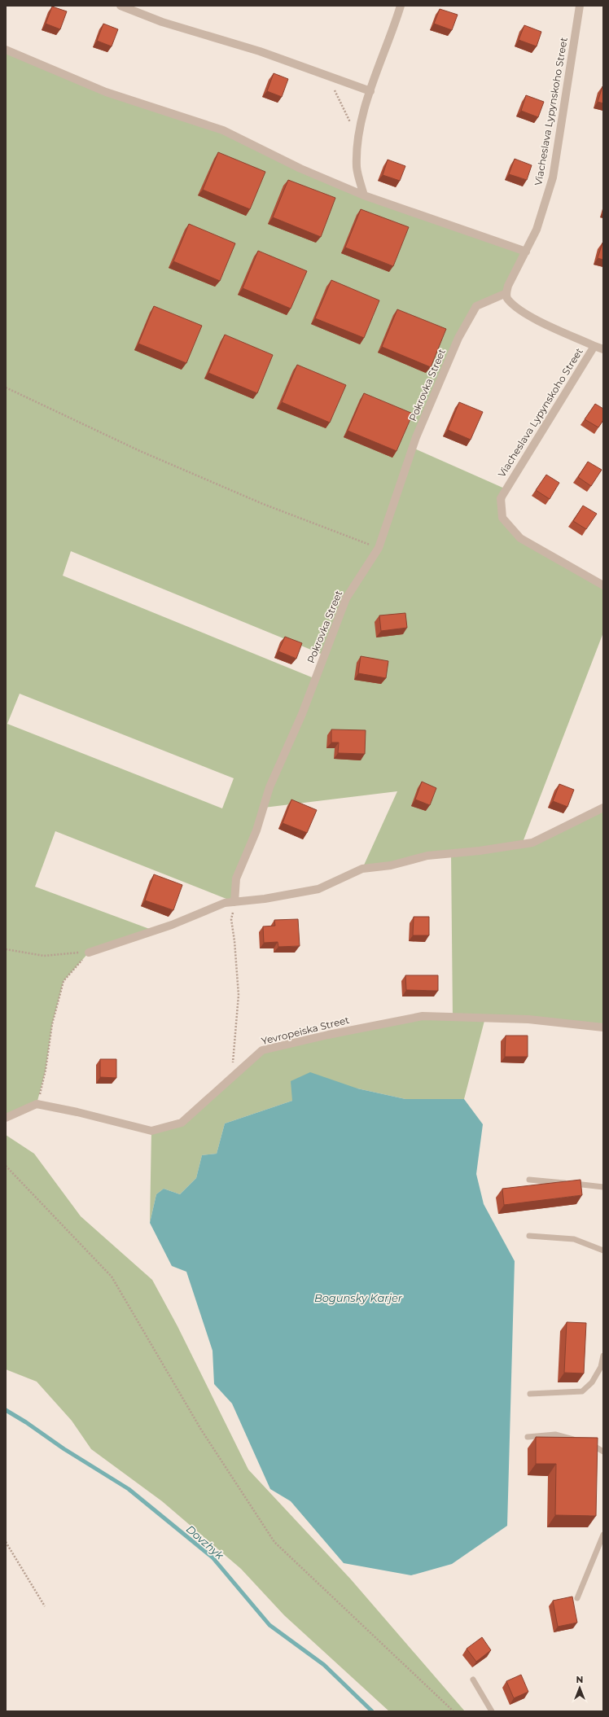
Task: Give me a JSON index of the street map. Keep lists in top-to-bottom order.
{
  "streets": {
    "street": ["Viacheslava Lypynskoho Street", "Pokrovka Street", "Yevropeiska Street"]
  },
  "crossings": [
    ["Viacheslava Lypynskoho Street", "Pokrovka Street"]
  ],
  "water": ["Bogunsky Karjer", "Dovzhyk"],
  "north": "top"
}
